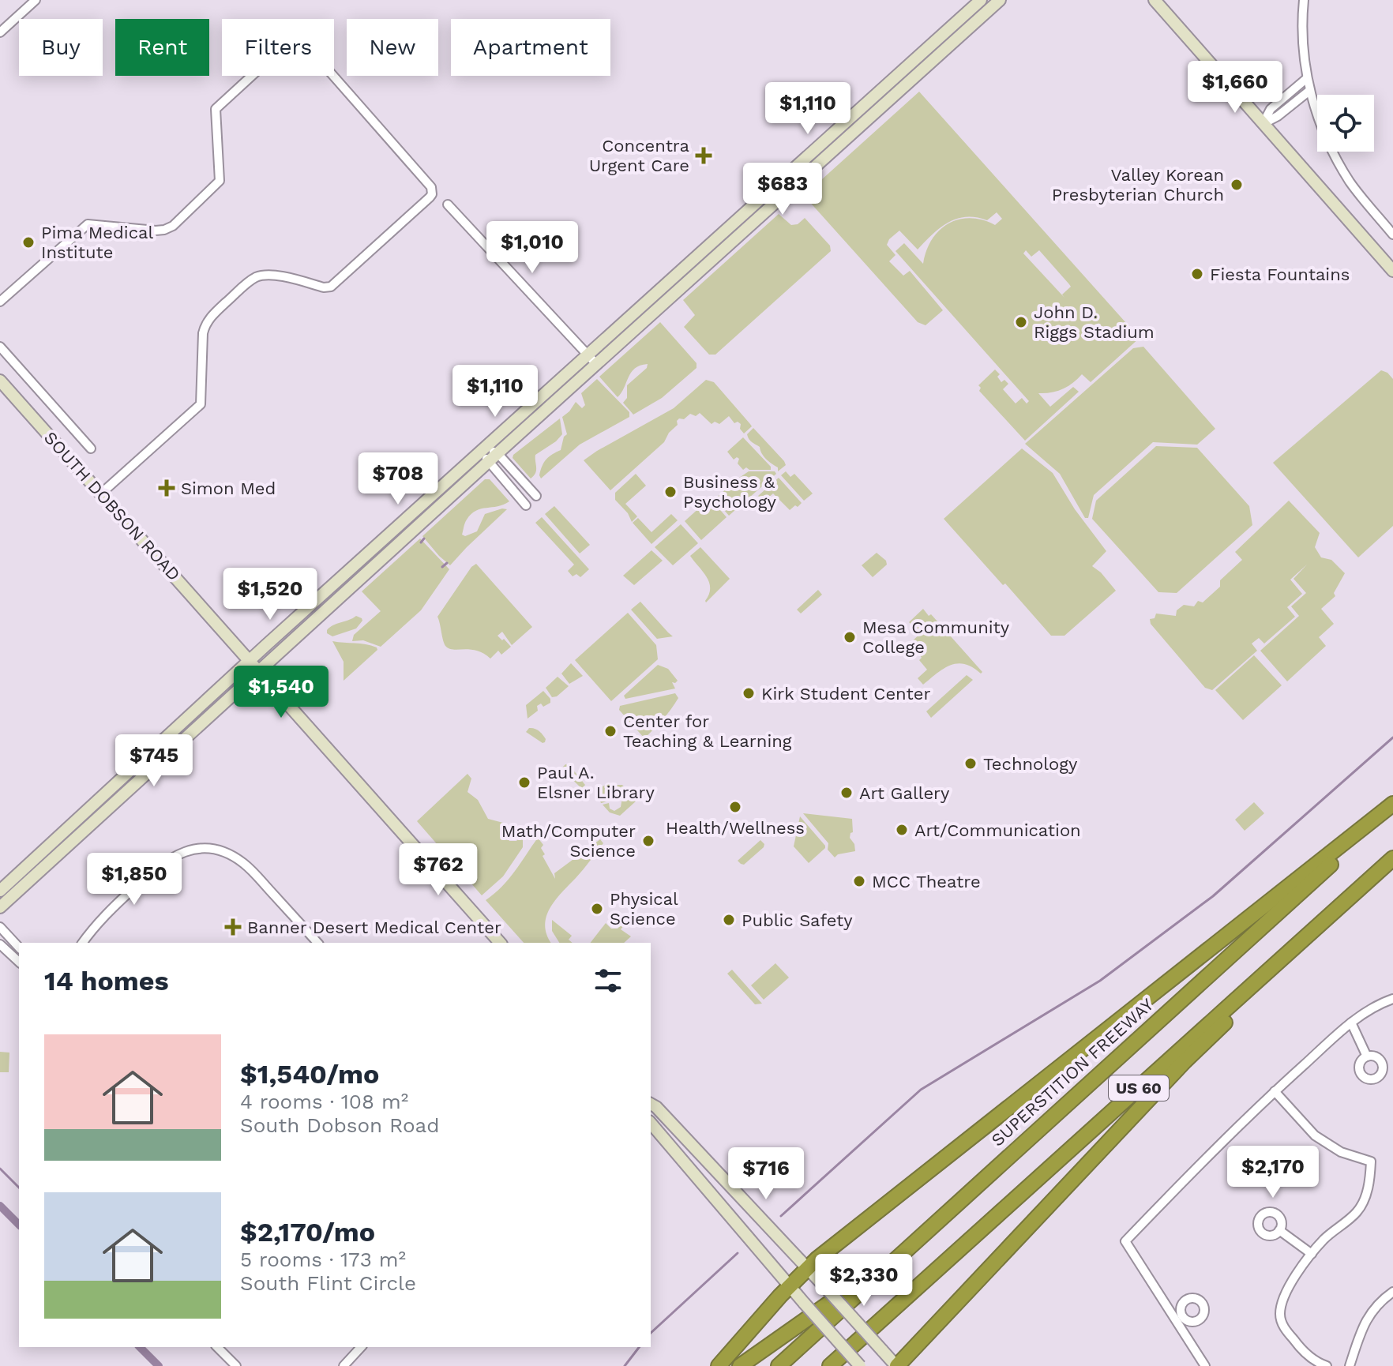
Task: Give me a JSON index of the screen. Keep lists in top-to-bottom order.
{
  "streets": {
    "highway": ["SUPERSTITION FREEWAY", "US 60"],
    "main road": ["SOUTH DOBSON ROAD"]
  },
  "places": {
    "health": ["Concentra Urgent Care", "Simon Med", "Banner Desert Medical Center"],
    "other": [
      "Valley Korean Presbyterian Church",
      "Pima Medical Institute",
      "Fiesta Fountains",
      "John D. Riggs Stadium",
      "Business & Psychology",
      "Mesa Community College",
      "Kirk Student Center",
      "Center for Teaching & Learning",
      "Technology",
      "Paul A. Elsner Library",
      "Art Gallery",
      "Health/Wellness",
      "Art/Communication",
      "Math/Computer Science",
      "MCC Theatre",
      "Physical Science",
      "Public Safety"
    ]
  },
  "page": {
    "chip": [
      "Buy",
      "Rent",
      "Filters",
      "New",
      "Apartment"
    ],
    "price": [
      "$1,660",
      "$1,110",
      "$683",
      "$1,010",
      "$1,110",
      "$708",
      "$1,520",
      "$1,540",
      "$745",
      "$762",
      "$1,850",
      "$2,170",
      "$716",
      "$2,330"
    ],
    "heading": "14 homes",
    "list": [
      {
        "name": "$1,540/mo",
        "note": "4 rooms · 108 m² · South Dobson Road"
      },
      {
        "name": "$2,170/mo",
        "note": "5 rooms · 173 m² · South Flint Circle"
      }
    ]
  }
}
